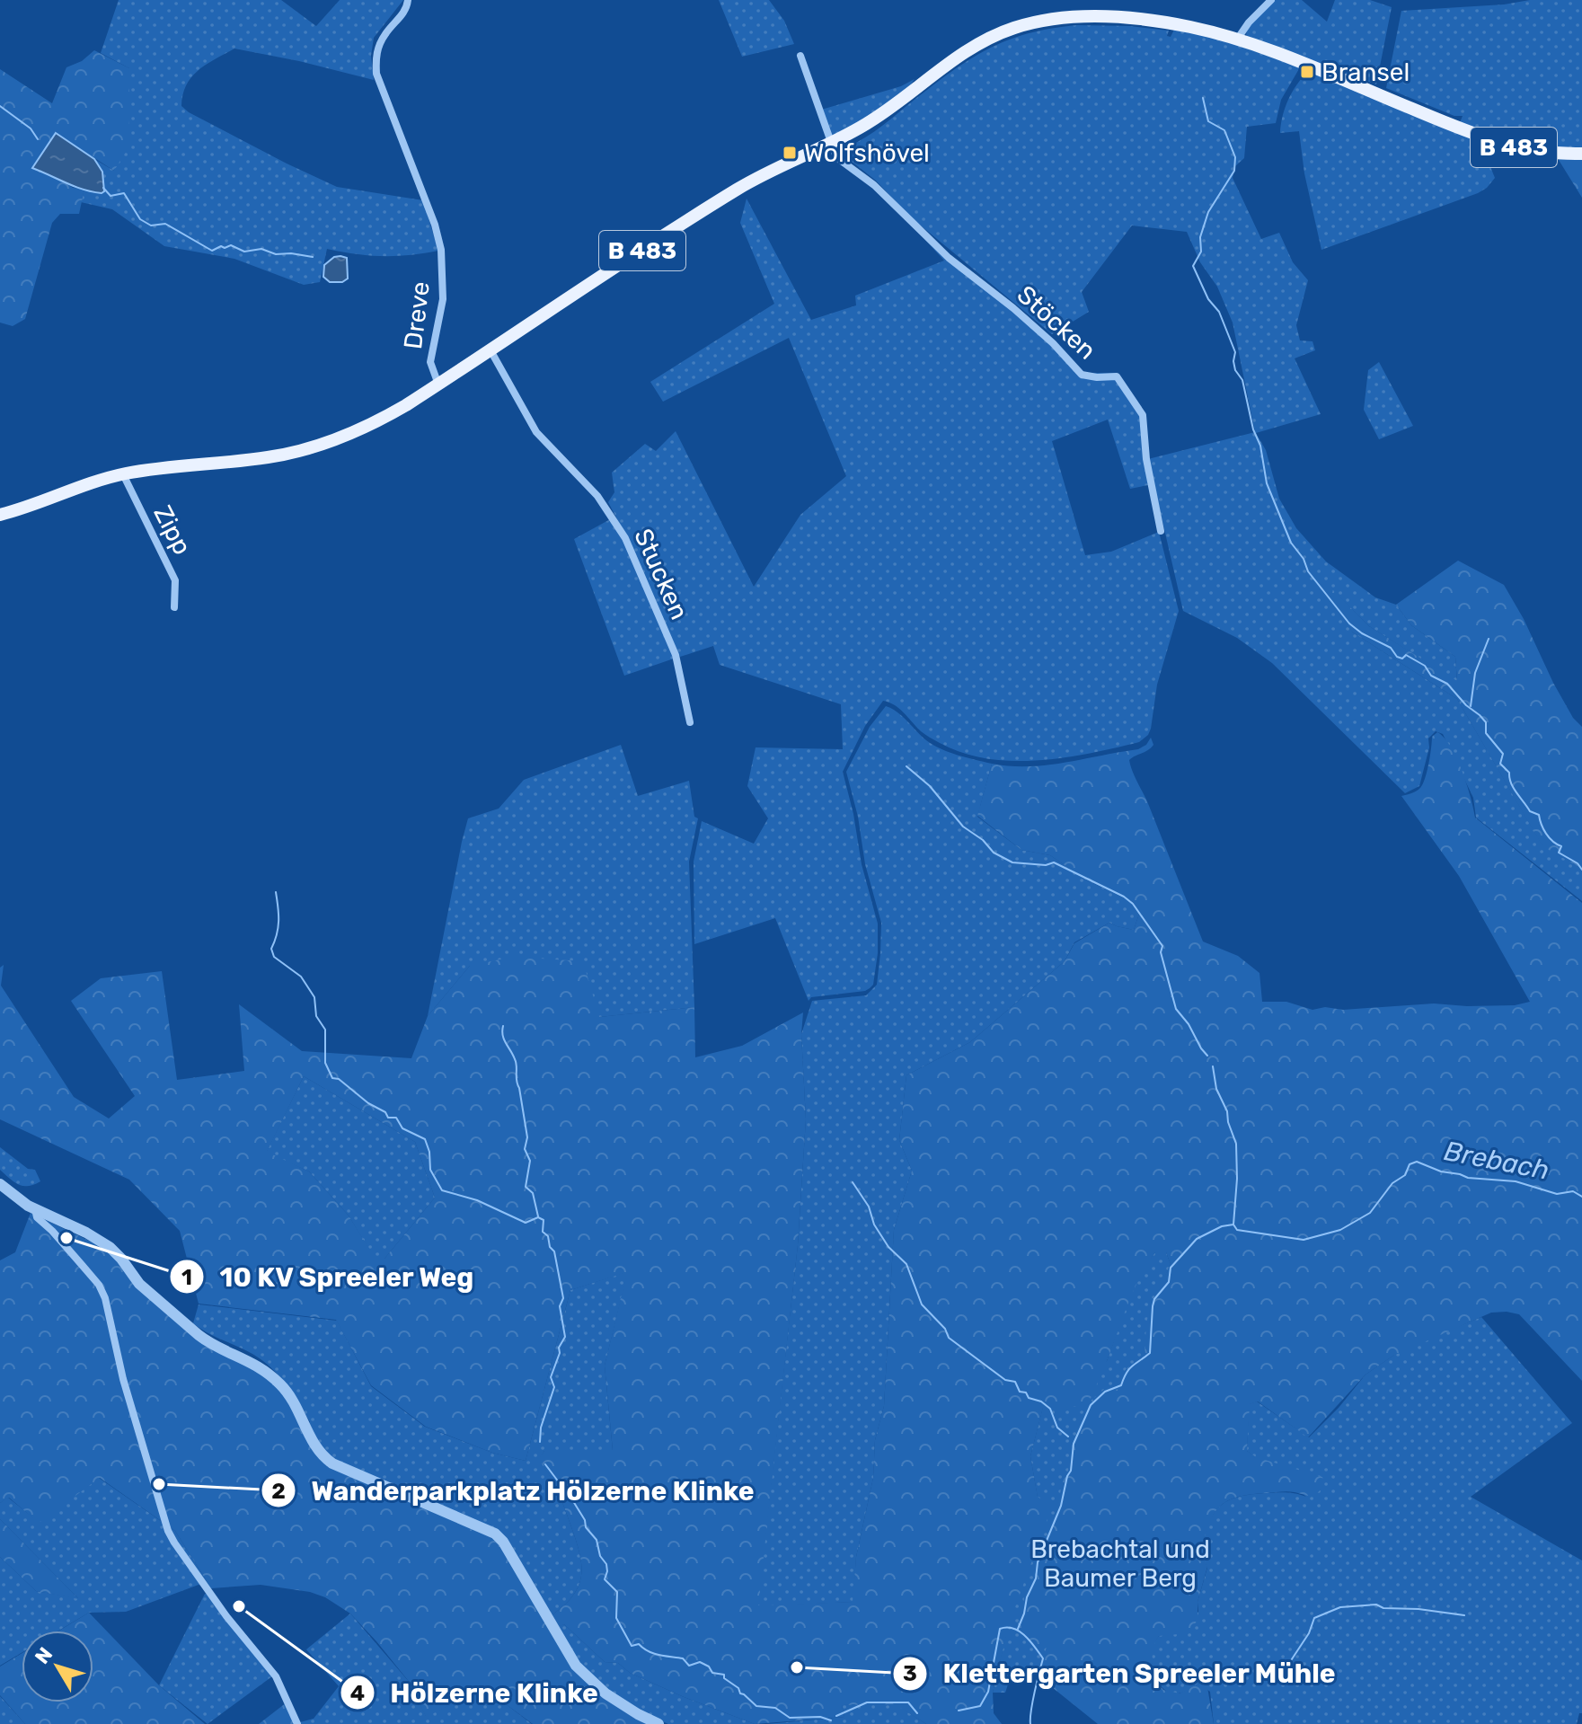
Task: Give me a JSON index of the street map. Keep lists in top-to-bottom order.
{
  "streets": {
    "main road": ["B 483"],
    "street": [
      "Dreve",
      "Stöcken",
      "Zipp",
      "Stucken"
    ]
  },
  "crossings": [
    ["B 483", "Dreve"],
    ["B 483", "Stöcken"],
    ["B 483", "Zipp"],
    ["B 483", "Stucken"]
  ],
  "water": ["Brebach"],
  "parks": ["Brebachtal und Baumer Berg"],
  "places": {
    "transit": ["Bransel", "Wolfshövel"],
    "other": [
      "10 KV Spreeler Weg",
      "Wanderparkplatz Hölzerne Klinke",
      "Hölzerne Klinke",
      "Klettergarten Spreeler Mühle"
    ]
  },
  "north": "top left"
}
